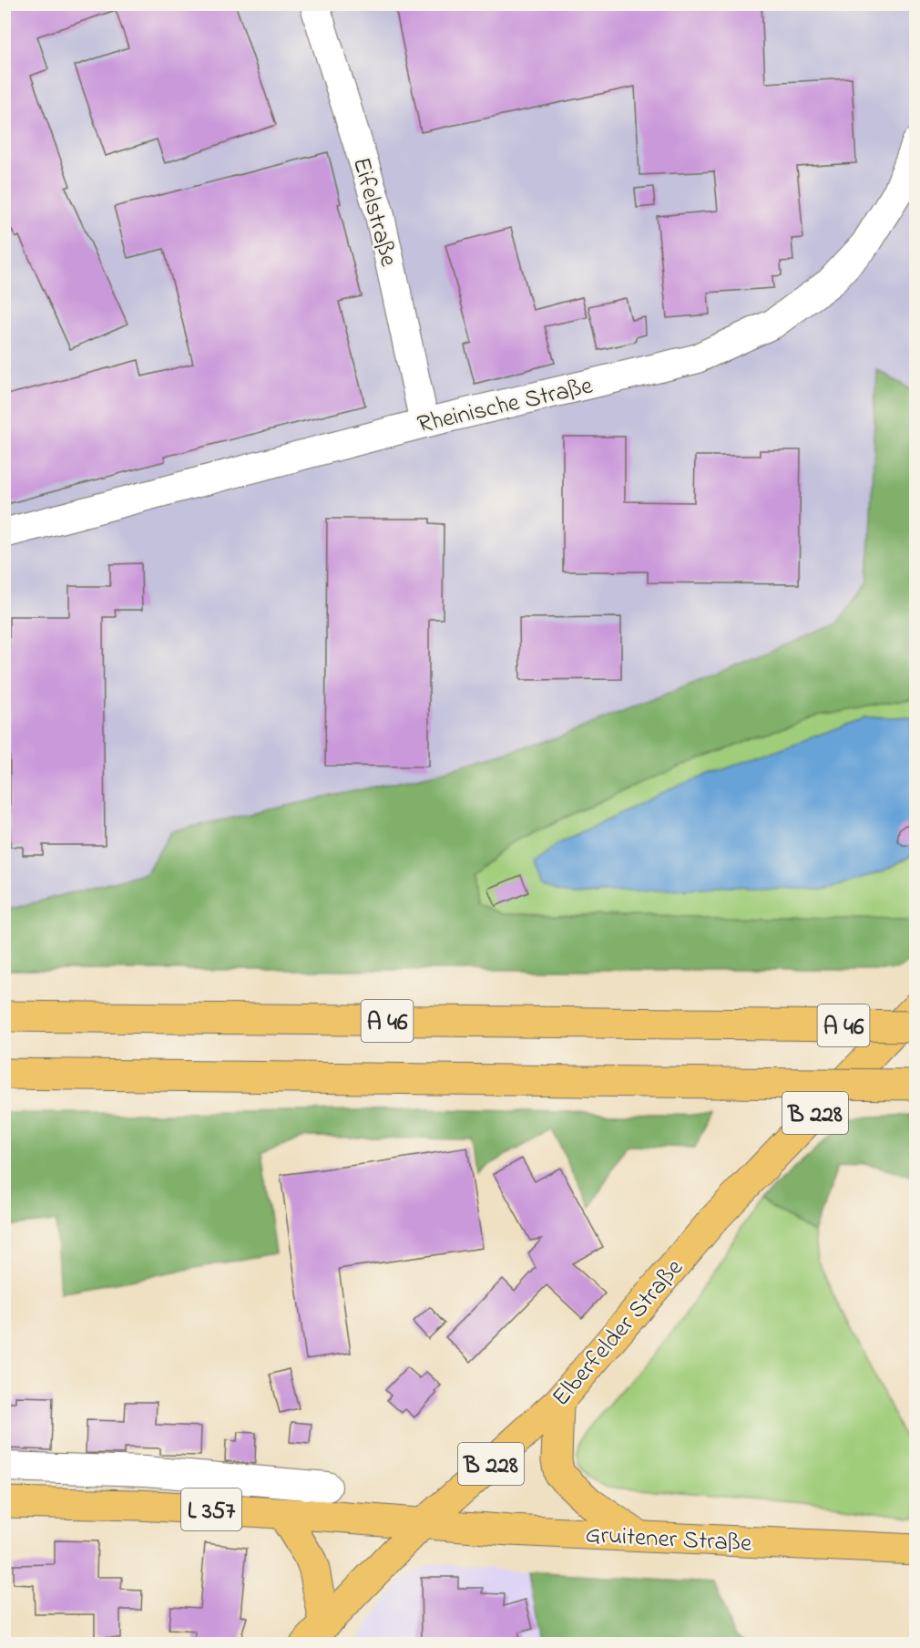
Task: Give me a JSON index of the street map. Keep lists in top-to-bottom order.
{
  "streets": {
    "main road": [
      "A 46",
      "B 228",
      "Elberfelder Straße",
      "L 357",
      "Gruitener Straße"
    ],
    "street": ["Eifelstraße", "Rheinische Straße"]
  },
  "crossings": [
    ["Eifelstraße", "Rheinische Straße"],
    ["Elberfelder Straße", "L 357"],
    ["Elberfelder Straße", "Gruitener Straße"],
    ["L 357", "Gruitener Straße"]
  ]
}
